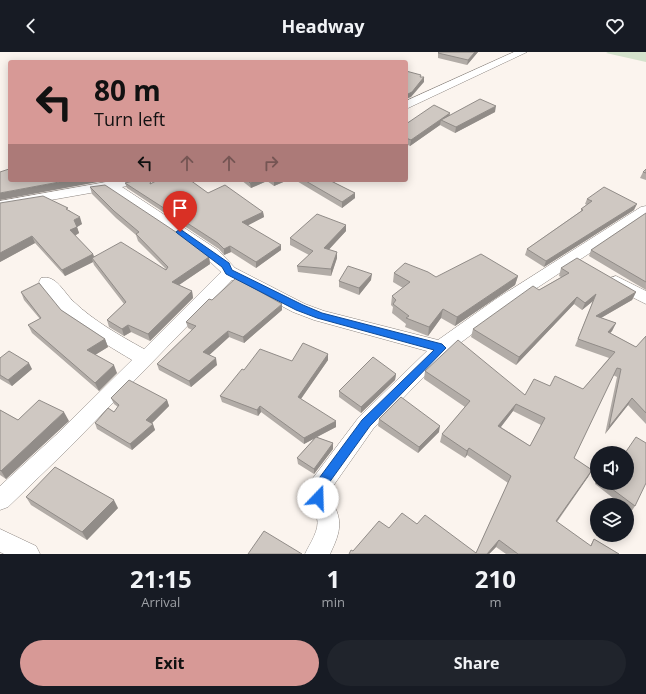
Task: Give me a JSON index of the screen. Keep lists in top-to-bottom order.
{
  "page": {
    "header": "Headway",
    "turn": ["80 m", "Turn left"],
    "eta": [
      "21:15",
      "Arrival",
      "1",
      "min",
      "210",
      "m"
    ],
    "buttons": ["Exit", "Share"]
  }
}
